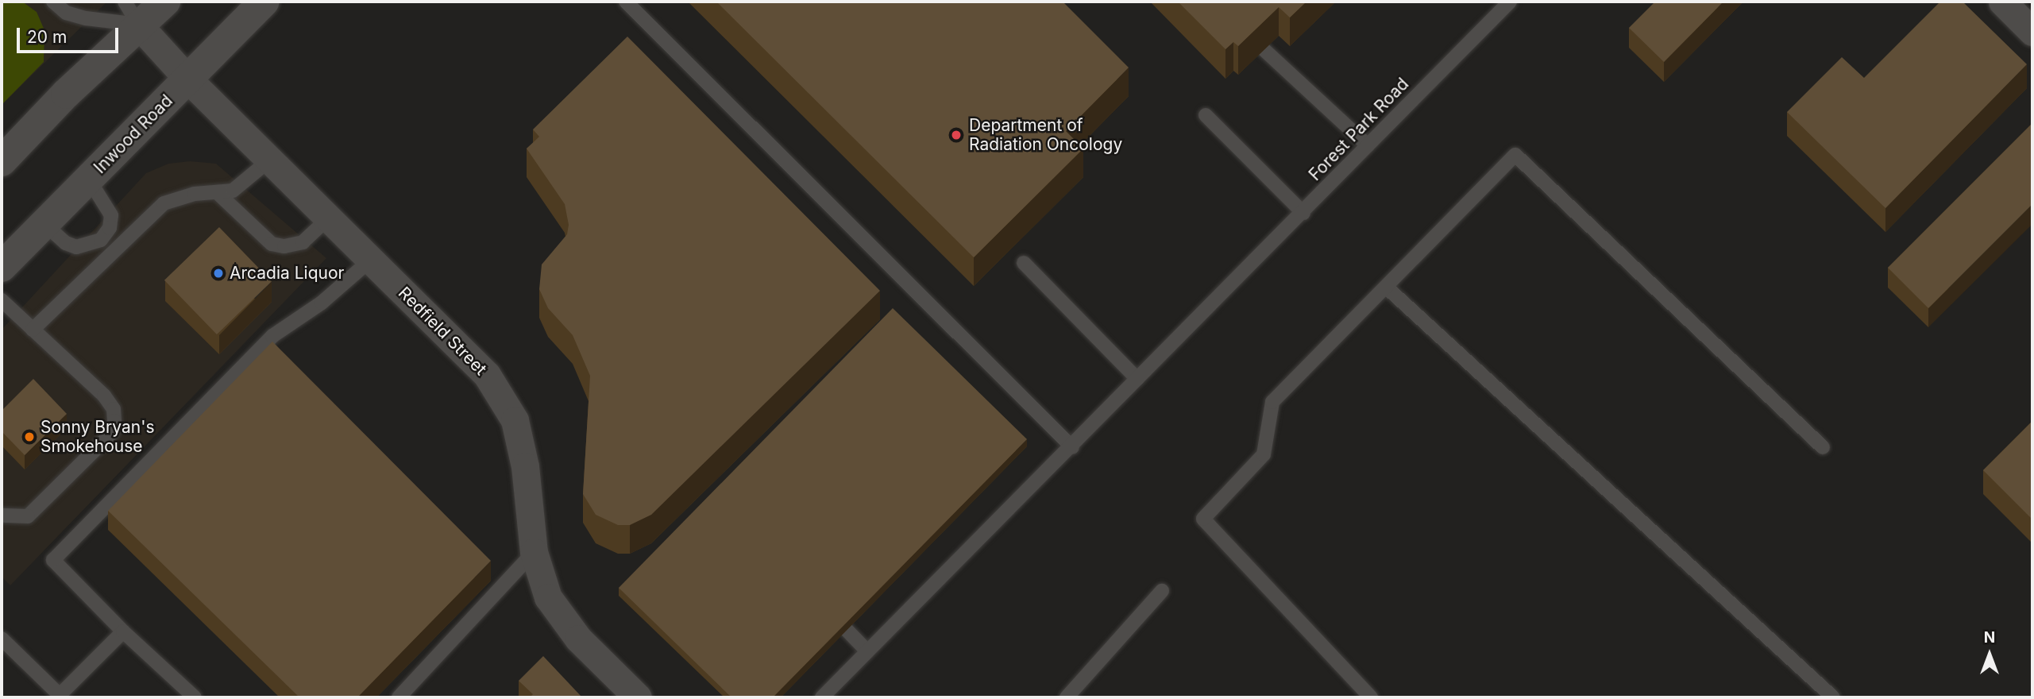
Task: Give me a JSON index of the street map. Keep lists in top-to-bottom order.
{
  "streets": {
    "main road": ["Inwood Road"],
    "street": ["Redfield Street"],
    "lane": ["Forest Park Road"]
  },
  "crossings": [
    ["Inwood Road", "Redfield Street"]
  ],
  "places": ["Department of Radiation Oncology", "Arcadia Liquor", "Sonny Bryan's Smokehouse"],
  "scale_bar": "20 m",
  "north": "top"
}
